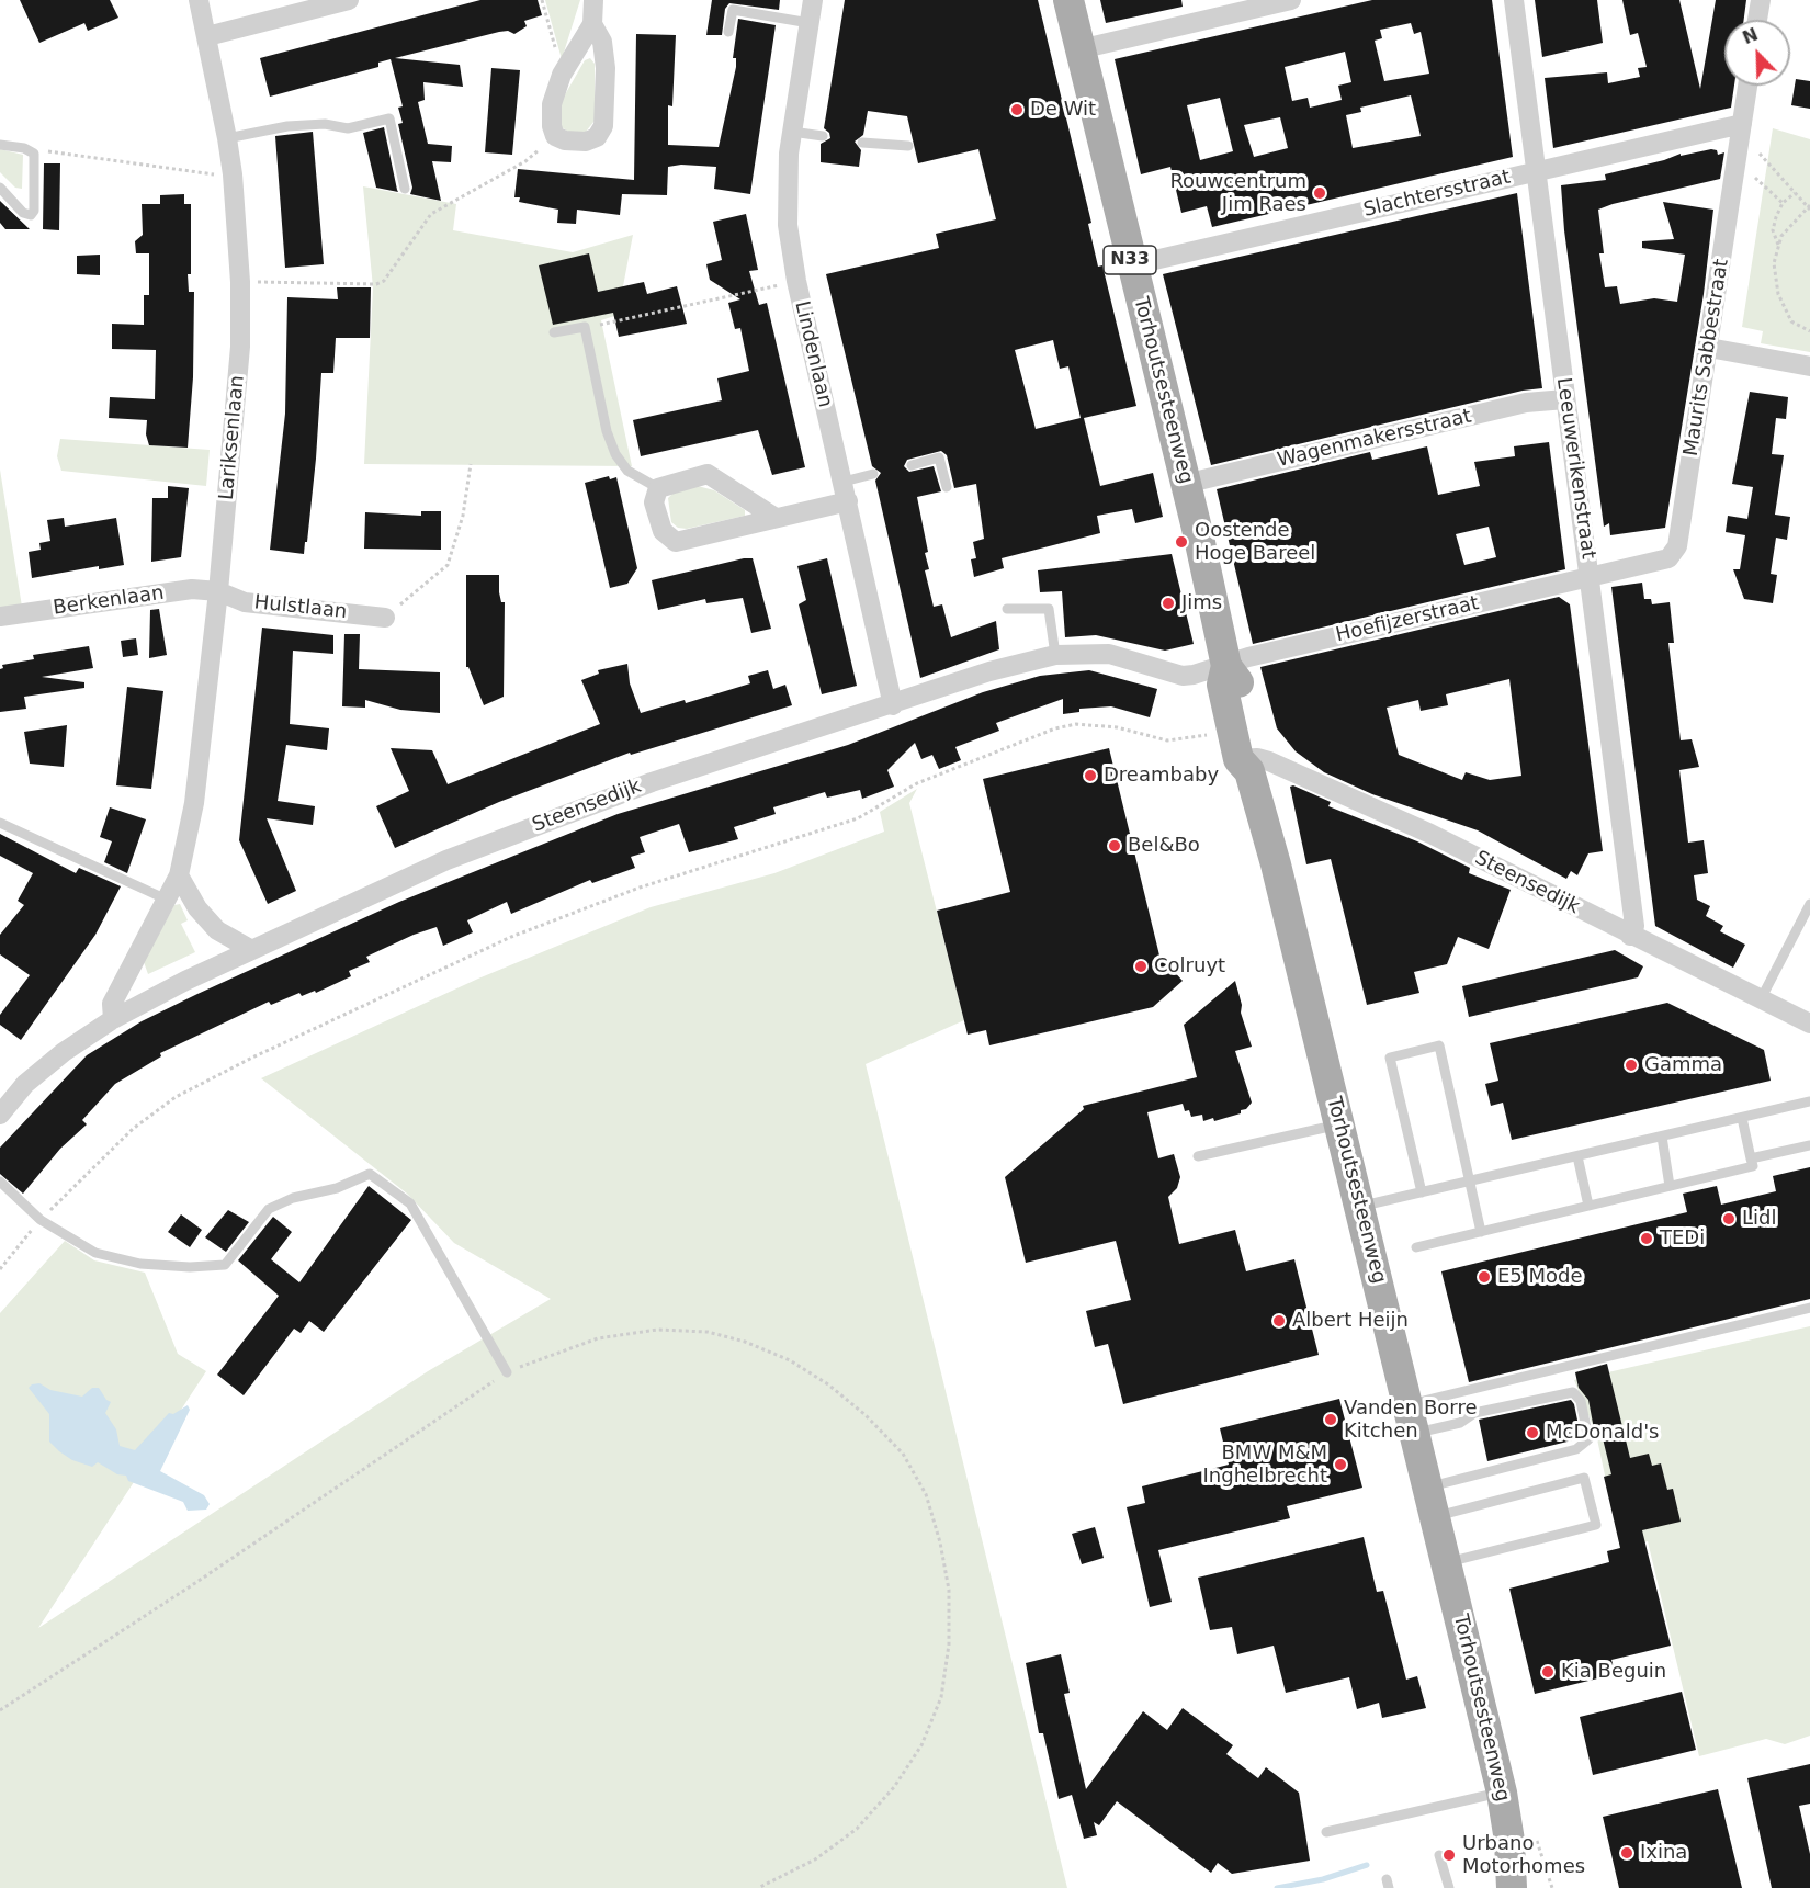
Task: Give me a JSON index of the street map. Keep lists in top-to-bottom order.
{
  "streets": {
    "main road": ["N33", "Torhoutsesteenweg"],
    "street": [
      "Slachtersstraat",
      "Lindenlaan",
      "Maurits Sabbestraat",
      "Lariksenlaan",
      "Wagenmakersstraat",
      "Leeuwerikenstraat",
      "Berkenlaan",
      "Hulstlaan",
      "Hoefijzerstraat",
      "Steensedijk"
    ]
  },
  "crossings": [
    ["Slachtersstraat", "Maurits Sabbestraat"],
    ["Slachtersstraat", "Torhoutsesteenweg"],
    ["Slachtersstraat", "Leeuwerikenstraat"],
    ["Lindenlaan", "Steensedijk"],
    ["Maurits Sabbestraat", "Leeuwerikenstraat"],
    ["Maurits Sabbestraat", "Hoefijzerstraat"],
    ["Torhoutsesteenweg", "Wagenmakersstraat"],
    ["Torhoutsesteenweg", "Hoefijzerstraat"],
    ["Torhoutsesteenweg", "Steensedijk"],
    ["Lariksenlaan", "Berkenlaan"],
    ["Lariksenlaan", "Hulstlaan"],
    ["Lariksenlaan", "Steensedijk"],
    ["Wagenmakersstraat", "Leeuwerikenstraat"],
    ["Leeuwerikenstraat", "Hoefijzerstraat"],
    ["Leeuwerikenstraat", "Steensedijk"],
    ["Berkenlaan", "Hulstlaan"],
    ["Hoefijzerstraat", "Steensedijk"]
  ],
  "places": [
    "De Wit",
    "Rouwcentrum Jim Raes",
    "Oostende Hoge Bareel",
    "Jims",
    "Dreambaby",
    "Bel&Bo",
    "Colruyt",
    "Gamma",
    "Lidl",
    "TEDi",
    "E5 Mode",
    "Albert Heijn",
    "Vanden Borre Kitchen",
    "McDonald's",
    "BMW M&M Inghelbrecht",
    "Kia Beguin",
    "Ixina",
    "Urbano Motorhomes"
  ],
  "north": "top left"
}
